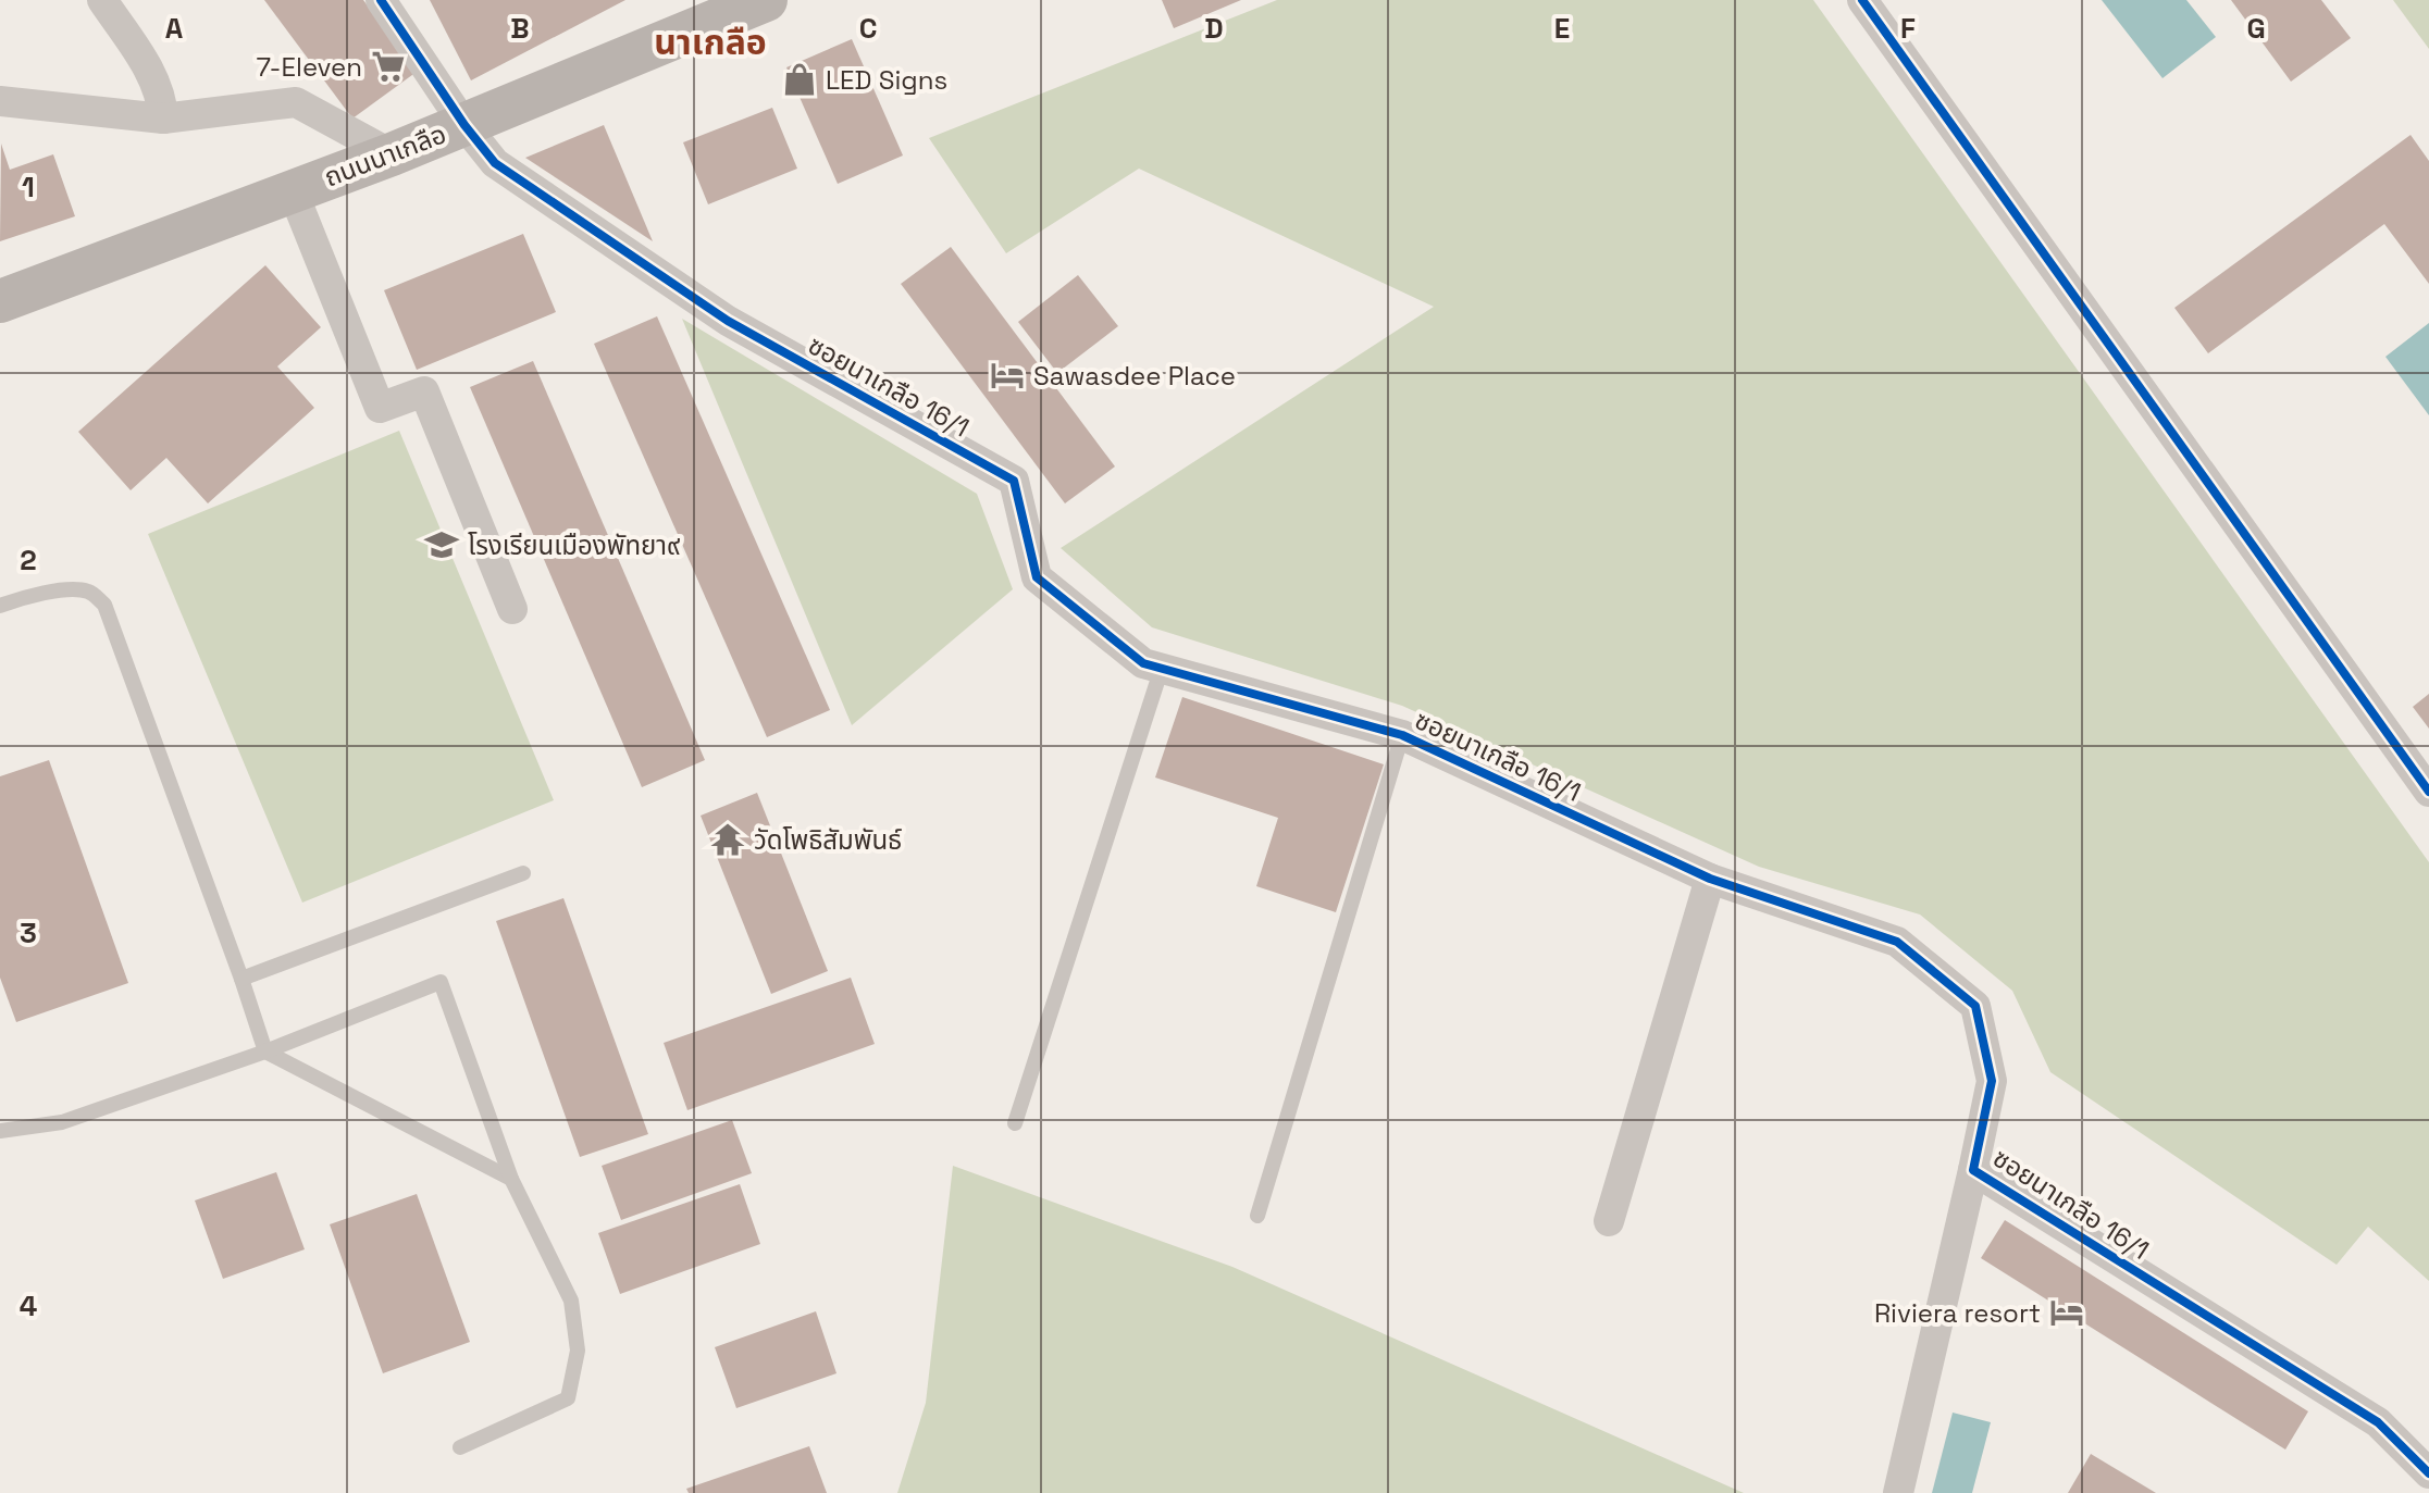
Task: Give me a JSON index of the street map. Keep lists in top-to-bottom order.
{
  "streets": {
    "street": ["ถนนนาเกลือ", "ซอยนาเกลือ 16/1"]
  },
  "crossings": [
    ["ถนนนาเกลือ", "ซอยนาเกลือ 16/1"]
  ],
  "districts": ["นาเกลือ"],
  "places": {
    "supermarket": ["7-Eleven"],
    "shop": ["LED Signs"],
    "hotel": ["Sawasdee Place", "Riviera resort"],
    "school or university": ["โรงเรียนเมืองพัทยา๙"],
    "temple": ["วัดโพธิสัมพันธ์"]
  },
  "grid": {
    "columns": [
      "A",
      "B",
      "C",
      "D",
      "E",
      "F",
      "G"
    ],
    "rows": [
      "1",
      "2",
      "3",
      "4"
    ]
  }
}
